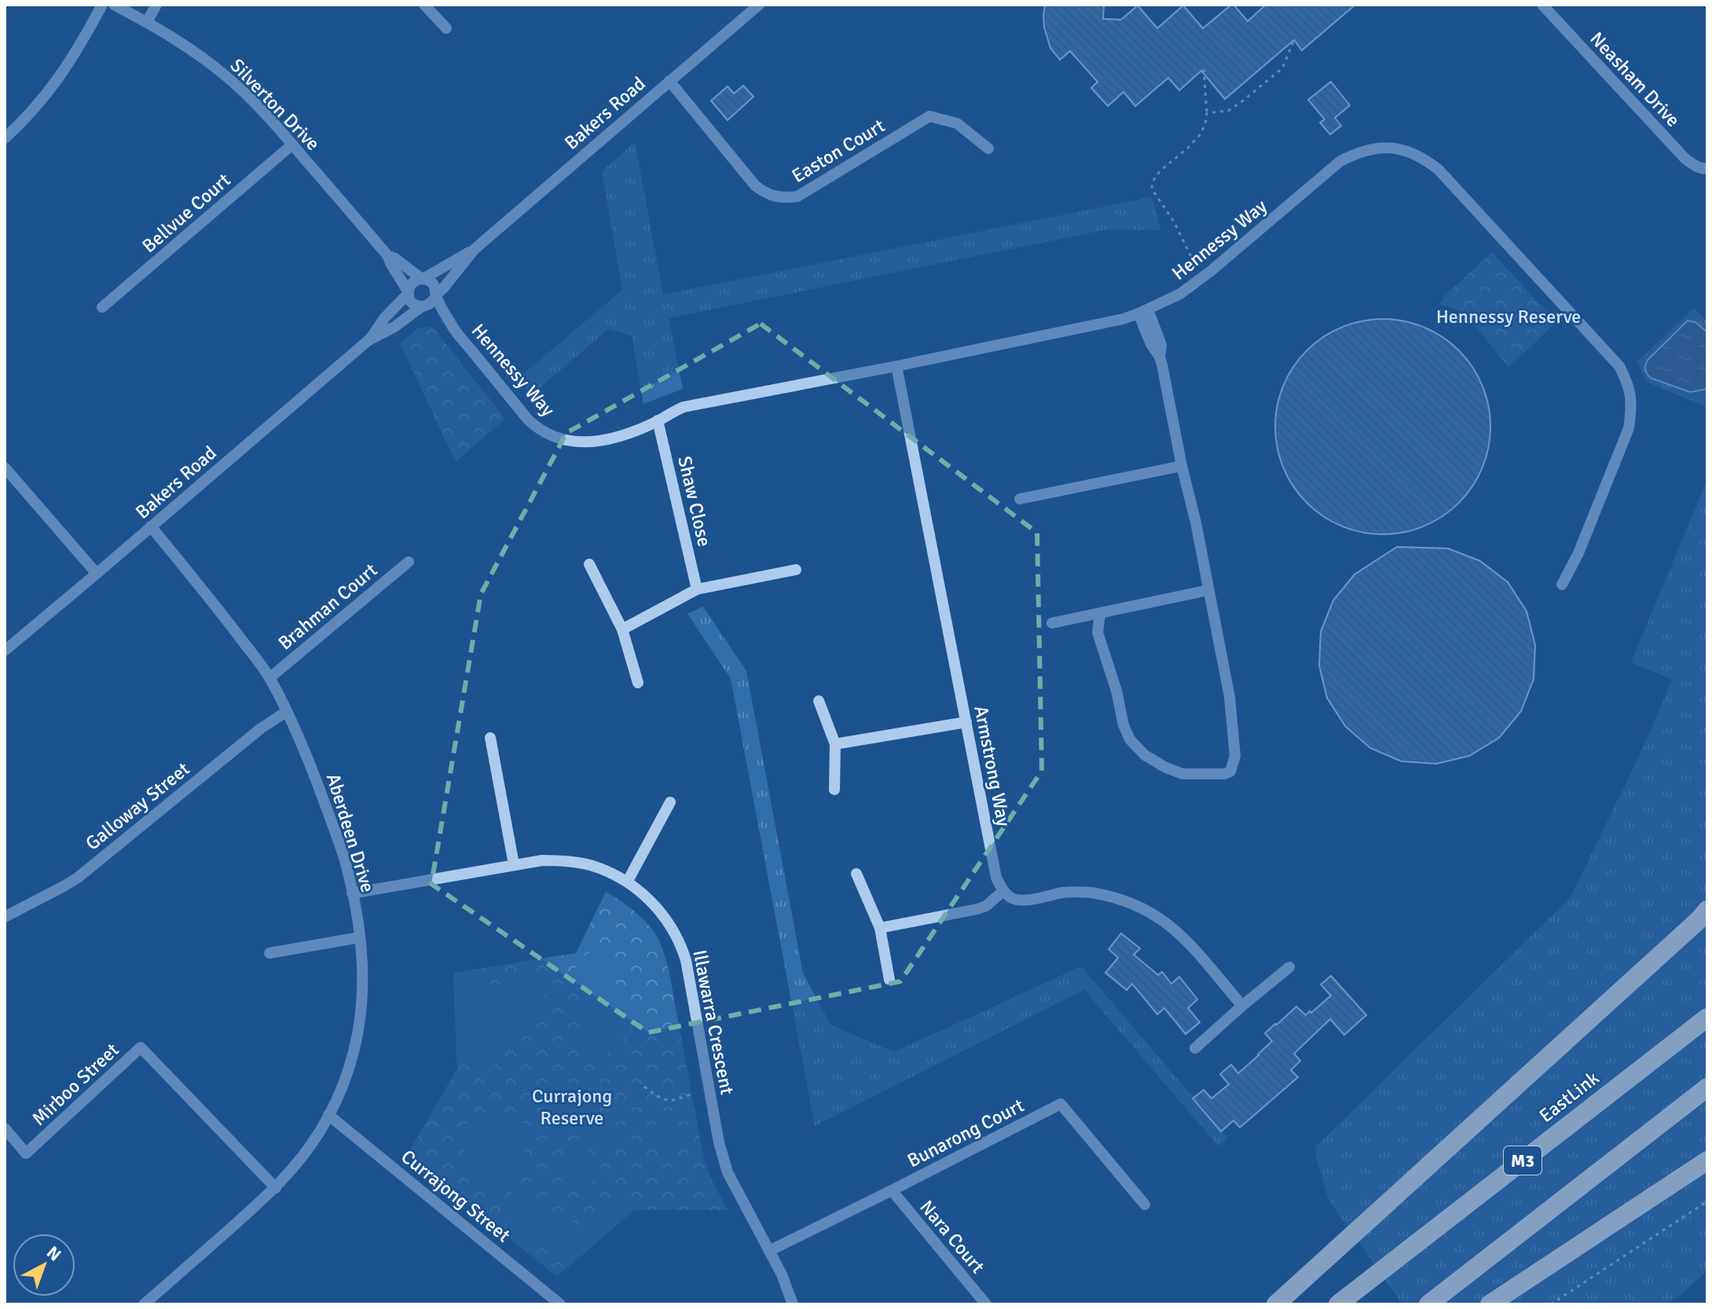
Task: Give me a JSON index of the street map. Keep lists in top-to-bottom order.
{
  "streets": {
    "highway": ["EastLink", "M3"],
    "street": [
      "Neasham Drive",
      "Silverton Drive",
      "Bakers Road",
      "Easton Court",
      "Bellvue Court",
      "Hennessy Way",
      "Shaw Close",
      "Brahman Court",
      "Armstrong Way",
      "Galloway Street",
      "Aberdeen Drive",
      "Illawarra Crescent",
      "Mirboo Street",
      "Bunarong Court",
      "Currajong Street",
      "Nara Court"
    ]
  },
  "crossings": [
    ["Silverton Drive", "Bakers Road"],
    ["Silverton Drive", "Bellvue Court"],
    ["Silverton Drive", "Hennessy Way"],
    ["Bakers Road", "Easton Court"],
    ["Bakers Road", "Hennessy Way"],
    ["Bakers Road", "Aberdeen Drive"],
    ["Hennessy Way", "Shaw Close"],
    ["Hennessy Way", "Armstrong Way"],
    ["Brahman Court", "Aberdeen Drive"],
    ["Galloway Street", "Aberdeen Drive"],
    ["Aberdeen Drive", "Illawarra Crescent"],
    ["Aberdeen Drive", "Mirboo Street"],
    ["Aberdeen Drive", "Currajong Street"],
    ["Illawarra Crescent", "Bunarong Court"],
    ["Bunarong Court", "Nara Court"]
  ],
  "parks": ["Hennessy Reserve", "Currajong Reserve"],
  "north": "top right"
}
